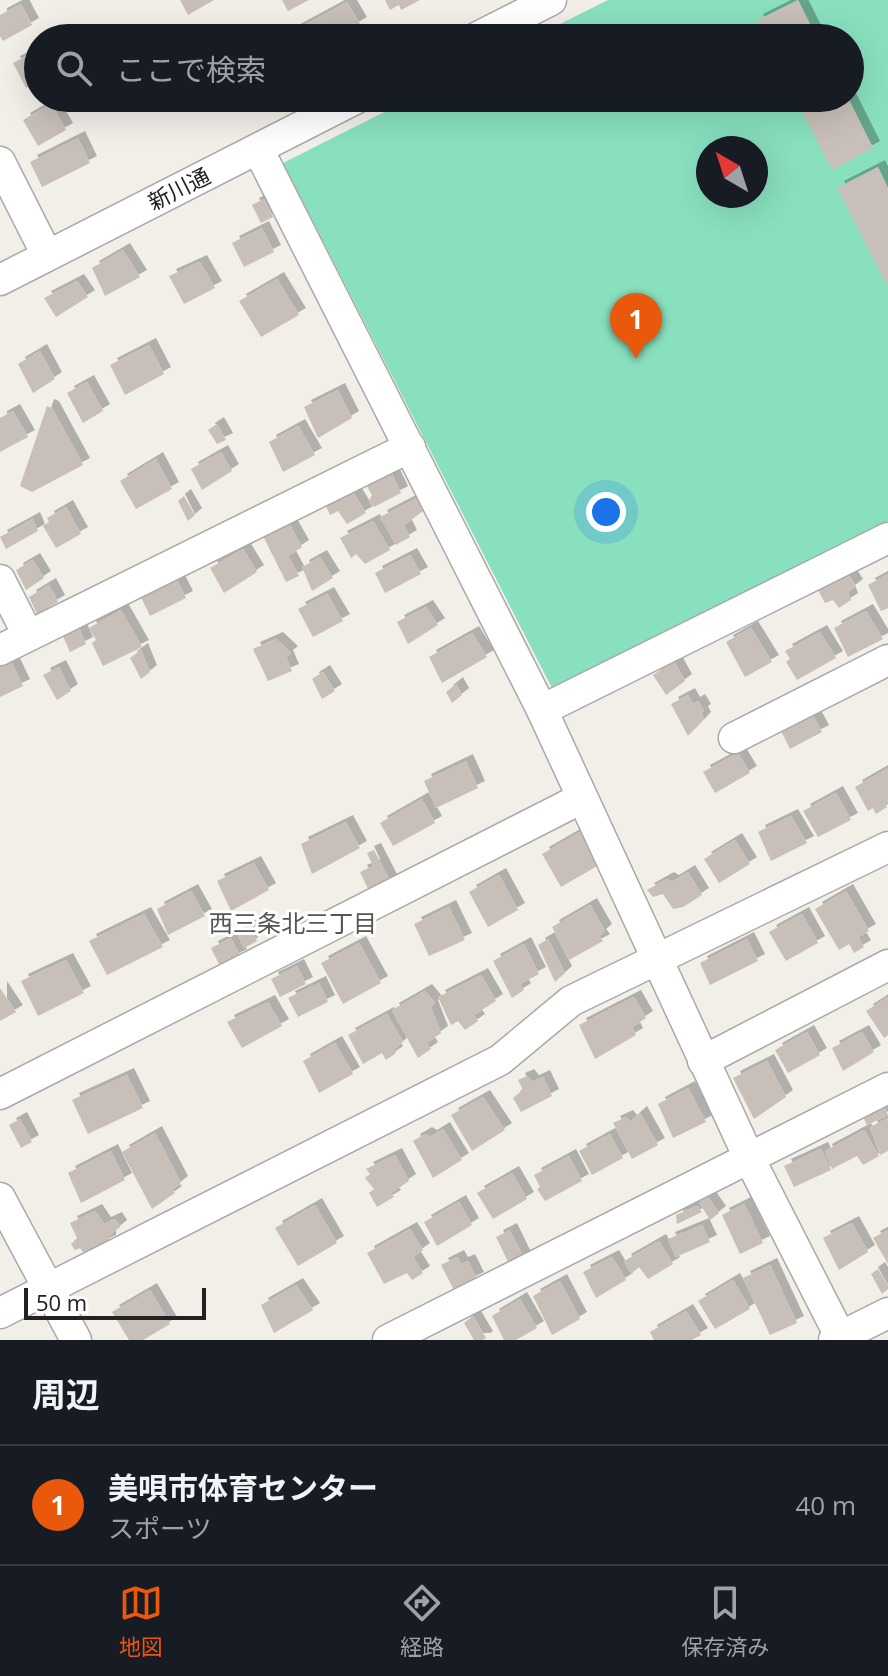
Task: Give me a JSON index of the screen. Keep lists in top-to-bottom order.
{
  "streets": {
    "street": ["新川通"]
  },
  "districts": ["西三条北三丁目"],
  "scale_bar": "50 m",
  "north": "top left",
  "page": {
    "search": "ここで検索",
    "pins": "1",
    "scale": "50 m",
    "heading": "周辺",
    "list": [
      {
        "mark": "1",
        "name": "美唄市体育センター",
        "note": "スポーツ",
        "value": "40 m"
      }
    ],
    "nav": ["地図", "経路", "保存済み"]
  }
}
